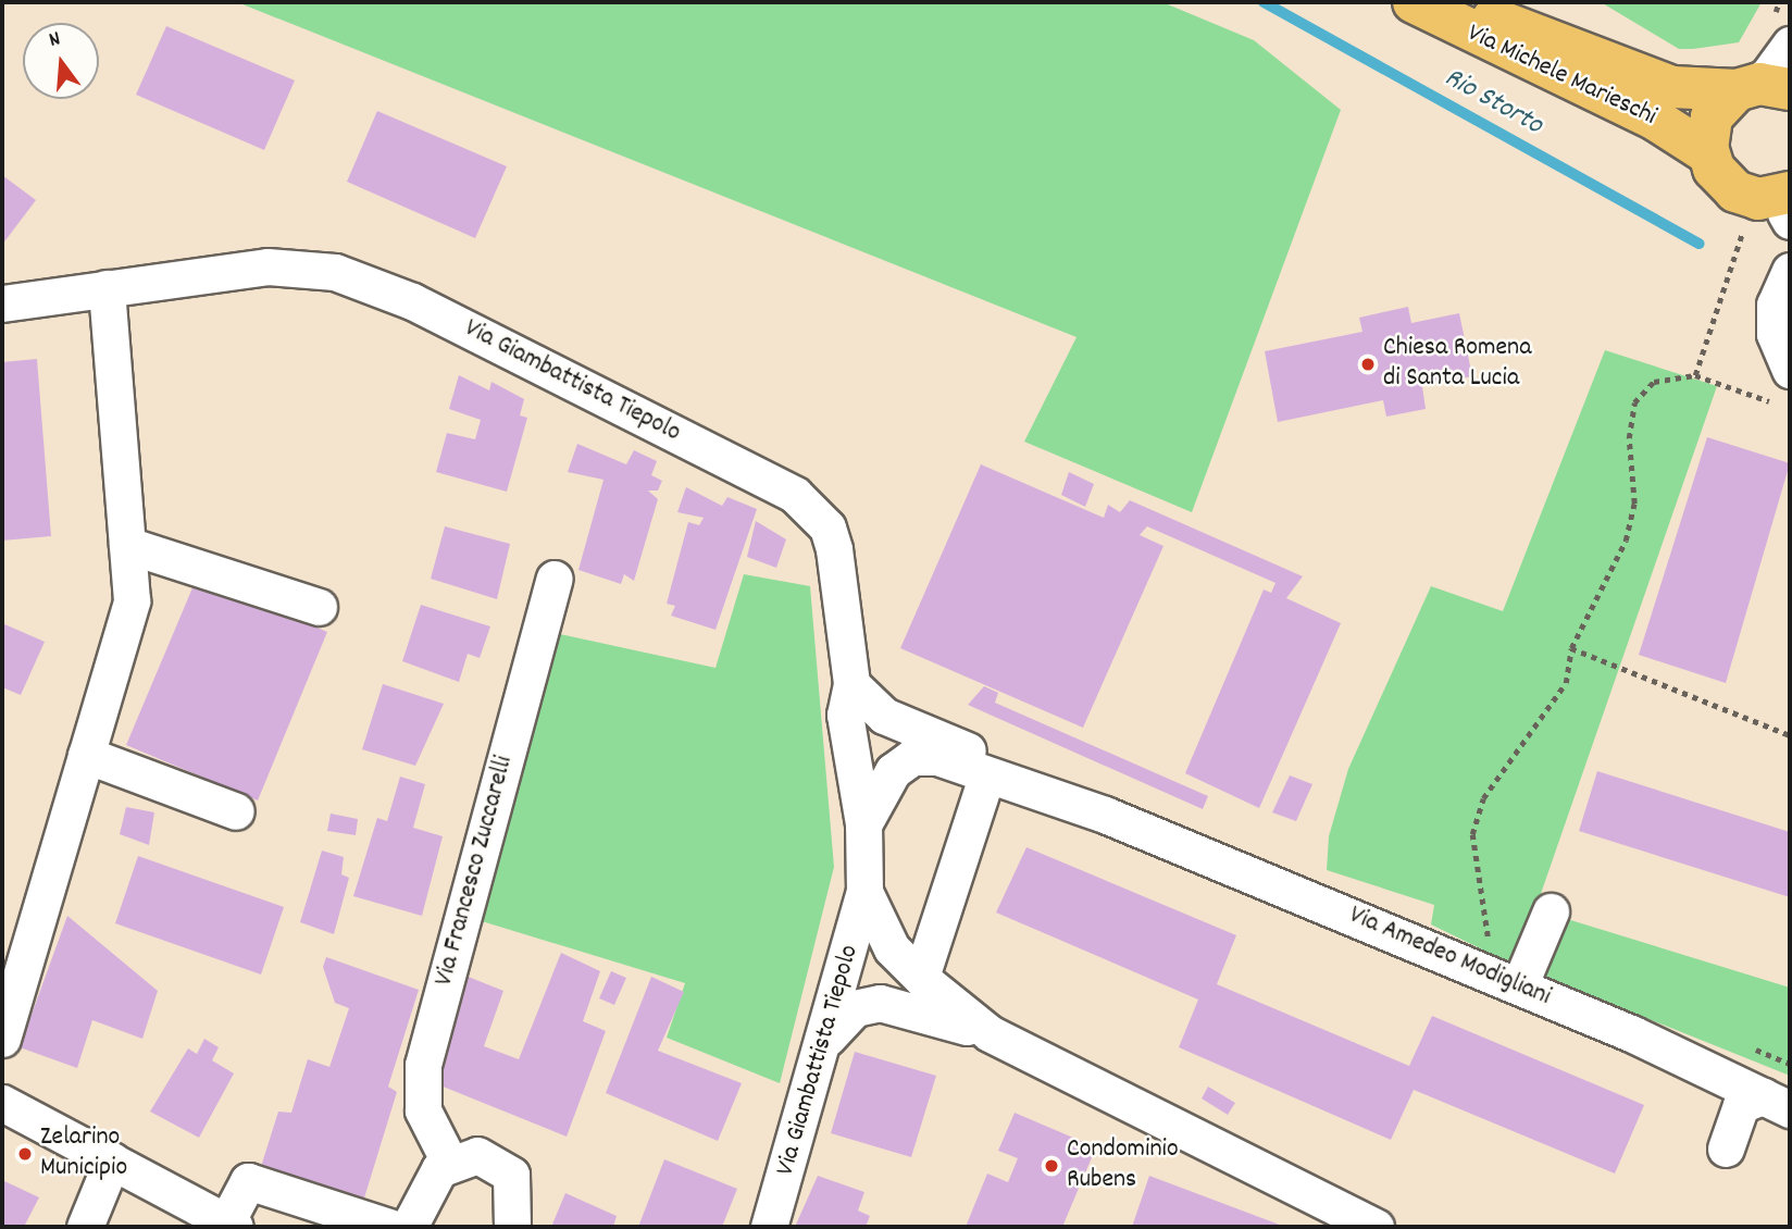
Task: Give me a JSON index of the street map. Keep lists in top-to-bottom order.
{
  "streets": {
    "main road": ["Via Michele Marieschi"],
    "street": ["Via Giambattista Tiepolo", "Via Francesco Zuccarelli", "Via Amedeo Modigliani"]
  },
  "crossings": [
    ["Via Giambattista Tiepolo", "Via Amedeo Modigliani"]
  ],
  "water": ["Rio Storto"],
  "places": ["Chiesa Romena di Santa Lucia", "Zelarino Municipio", "Condominio Rubens"],
  "north": "top"
}
